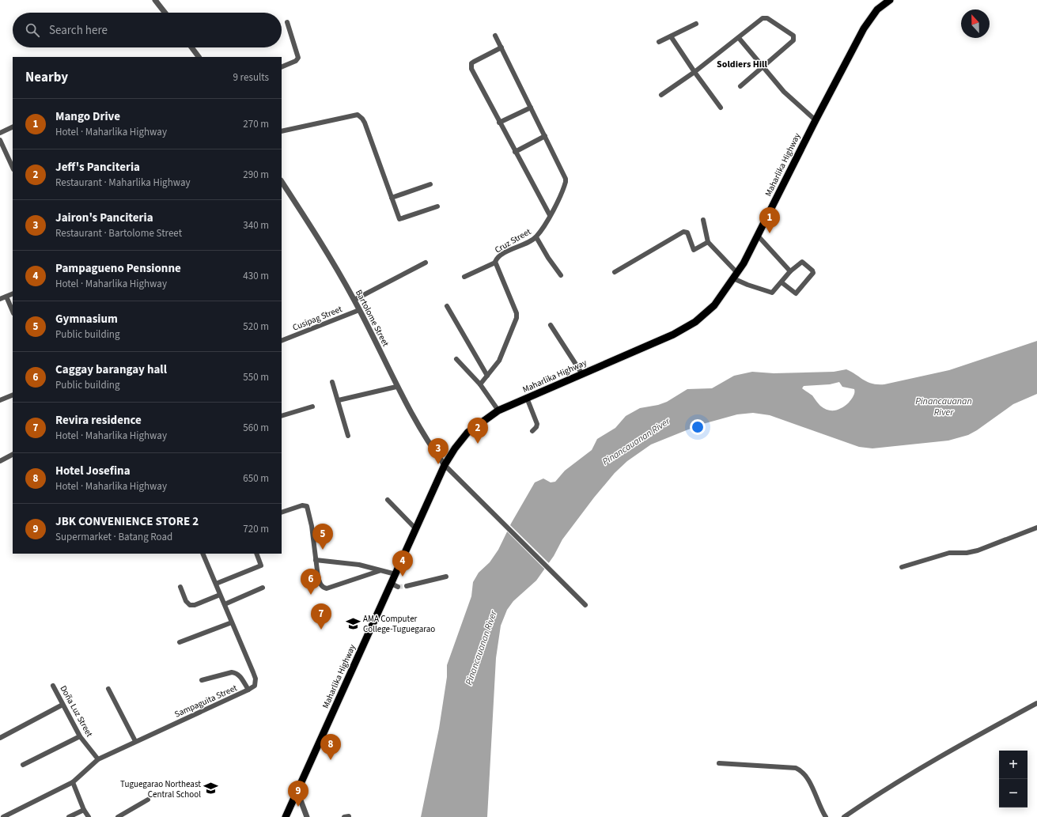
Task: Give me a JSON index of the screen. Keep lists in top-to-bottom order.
{
  "streets": {
    "main road": ["Maharlika Highway"],
    "street": [
      "Cruz Street",
      "Cusipag Street",
      "Bartolome Street",
      "Sampaguita Street",
      "Doña Luz Street"
    ]
  },
  "crossings": [
    ["Maharlika Highway", "Bartolome Street"],
    ["Cusipag Street", "Bartolome Street"],
    ["Sampaguita Street", "Doña Luz Street"]
  ],
  "districts": ["Soldiers Hill"],
  "water": ["Pinancauanan River"],
  "places": {
    "school or university": ["AMA Computer College-Tuguegarao", "Tuguegarao Northeast Central School"]
  },
  "north": "top",
  "page": {
    "search": "Search here",
    "heading": ["Nearby", "9 results"],
    "list": [
      {
        "mark": "1",
        "name": "Mango Drive",
        "note": "Hotel · Maharlika Highway",
        "value": "270 m"
      },
      {
        "mark": "2",
        "name": "Jeff's Panciteria",
        "note": "Restaurant · Maharlika Highway",
        "value": "290 m"
      },
      {
        "mark": "3",
        "name": "Jairon's Panciteria",
        "note": "Restaurant · Bartolome Street",
        "value": "340 m"
      },
      {
        "mark": "4",
        "name": "Pampagueno Pensionne",
        "note": "Hotel · Maharlika Highway",
        "value": "430 m"
      },
      {
        "mark": "5",
        "name": "Gymnasium",
        "note": "Public building",
        "value": "520 m"
      },
      {
        "mark": "6",
        "name": "Caggay barangay hall",
        "note": "Public building",
        "value": "550 m"
      },
      {
        "mark": "7",
        "name": "Revira residence",
        "note": "Hotel · Maharlika Highway",
        "value": "560 m"
      },
      {
        "mark": "8",
        "name": "Hotel Josefina",
        "note": "Hotel · Maharlika Highway",
        "value": "650 m"
      },
      {
        "mark": "9",
        "name": "JBK CONVENIENCE STORE 2",
        "note": "Supermarket · Batang Road",
        "value": "720 m"
      }
    ],
    "pins": [
      "1",
      "2",
      "3",
      "5",
      "4",
      "6",
      "7",
      "8",
      "9"
    ],
    "map_buttons": ["+", "−"]
  }
}
